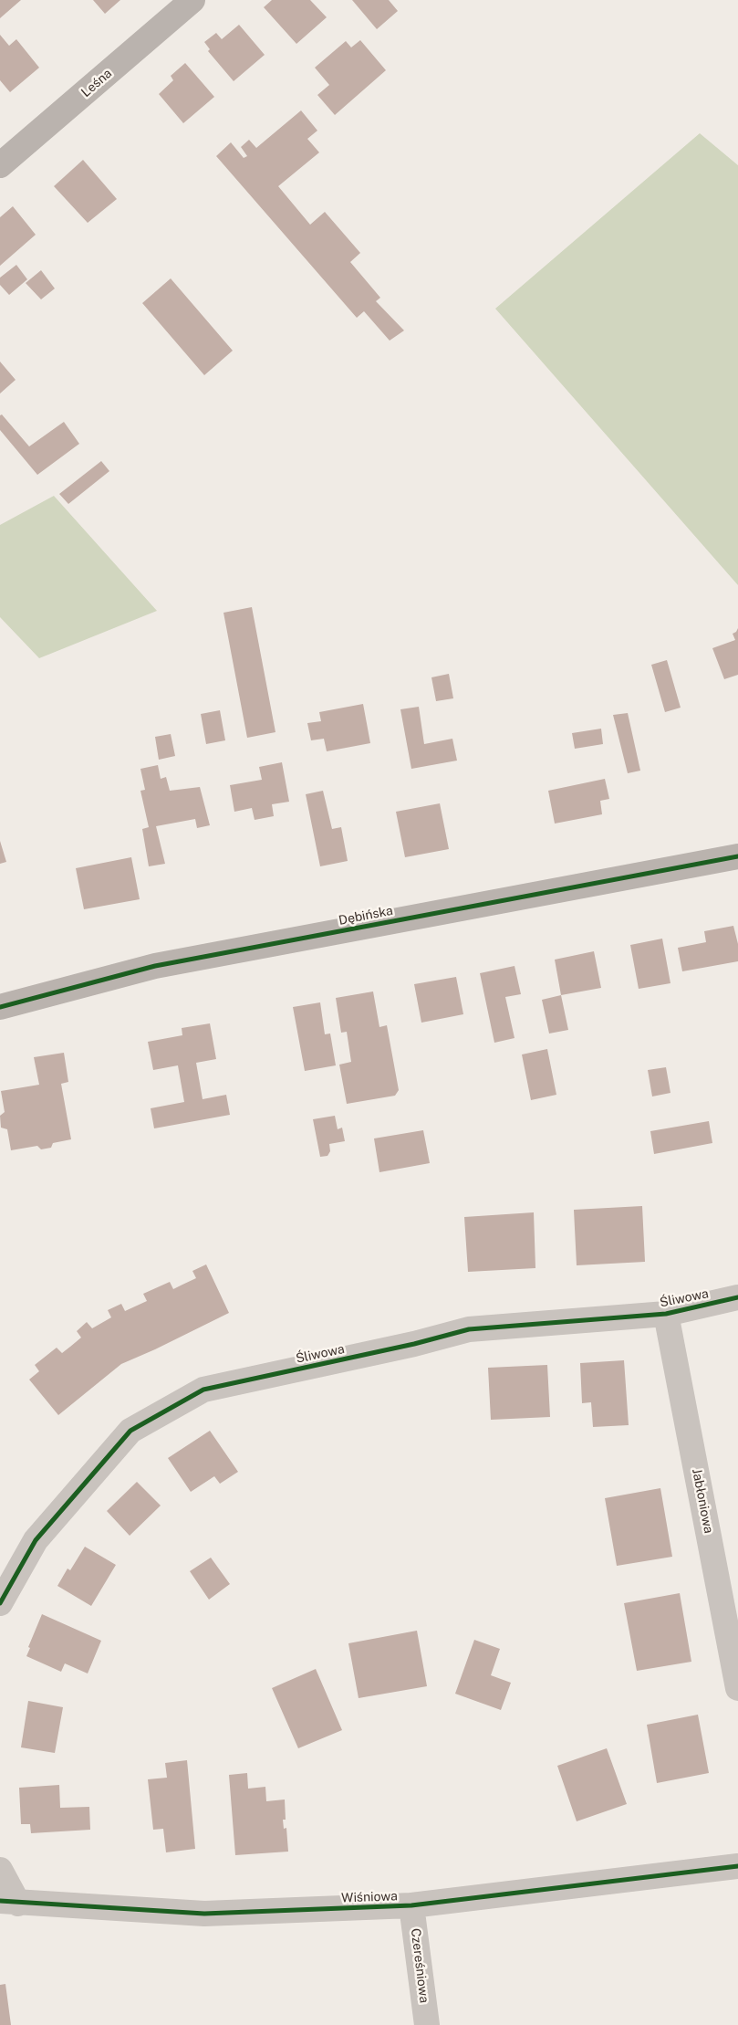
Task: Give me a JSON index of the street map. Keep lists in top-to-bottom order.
{
  "streets": {
    "street": [
      "Leśna",
      "Dębińska",
      "Śliwowa",
      "Jabłoniowa",
      "Wiśniowa",
      "Czereśniowa"
    ]
  },
  "crossings": [
    ["Śliwowa", "Jabłoniowa"],
    ["Wiśniowa", "Czereśniowa"]
  ]
}
